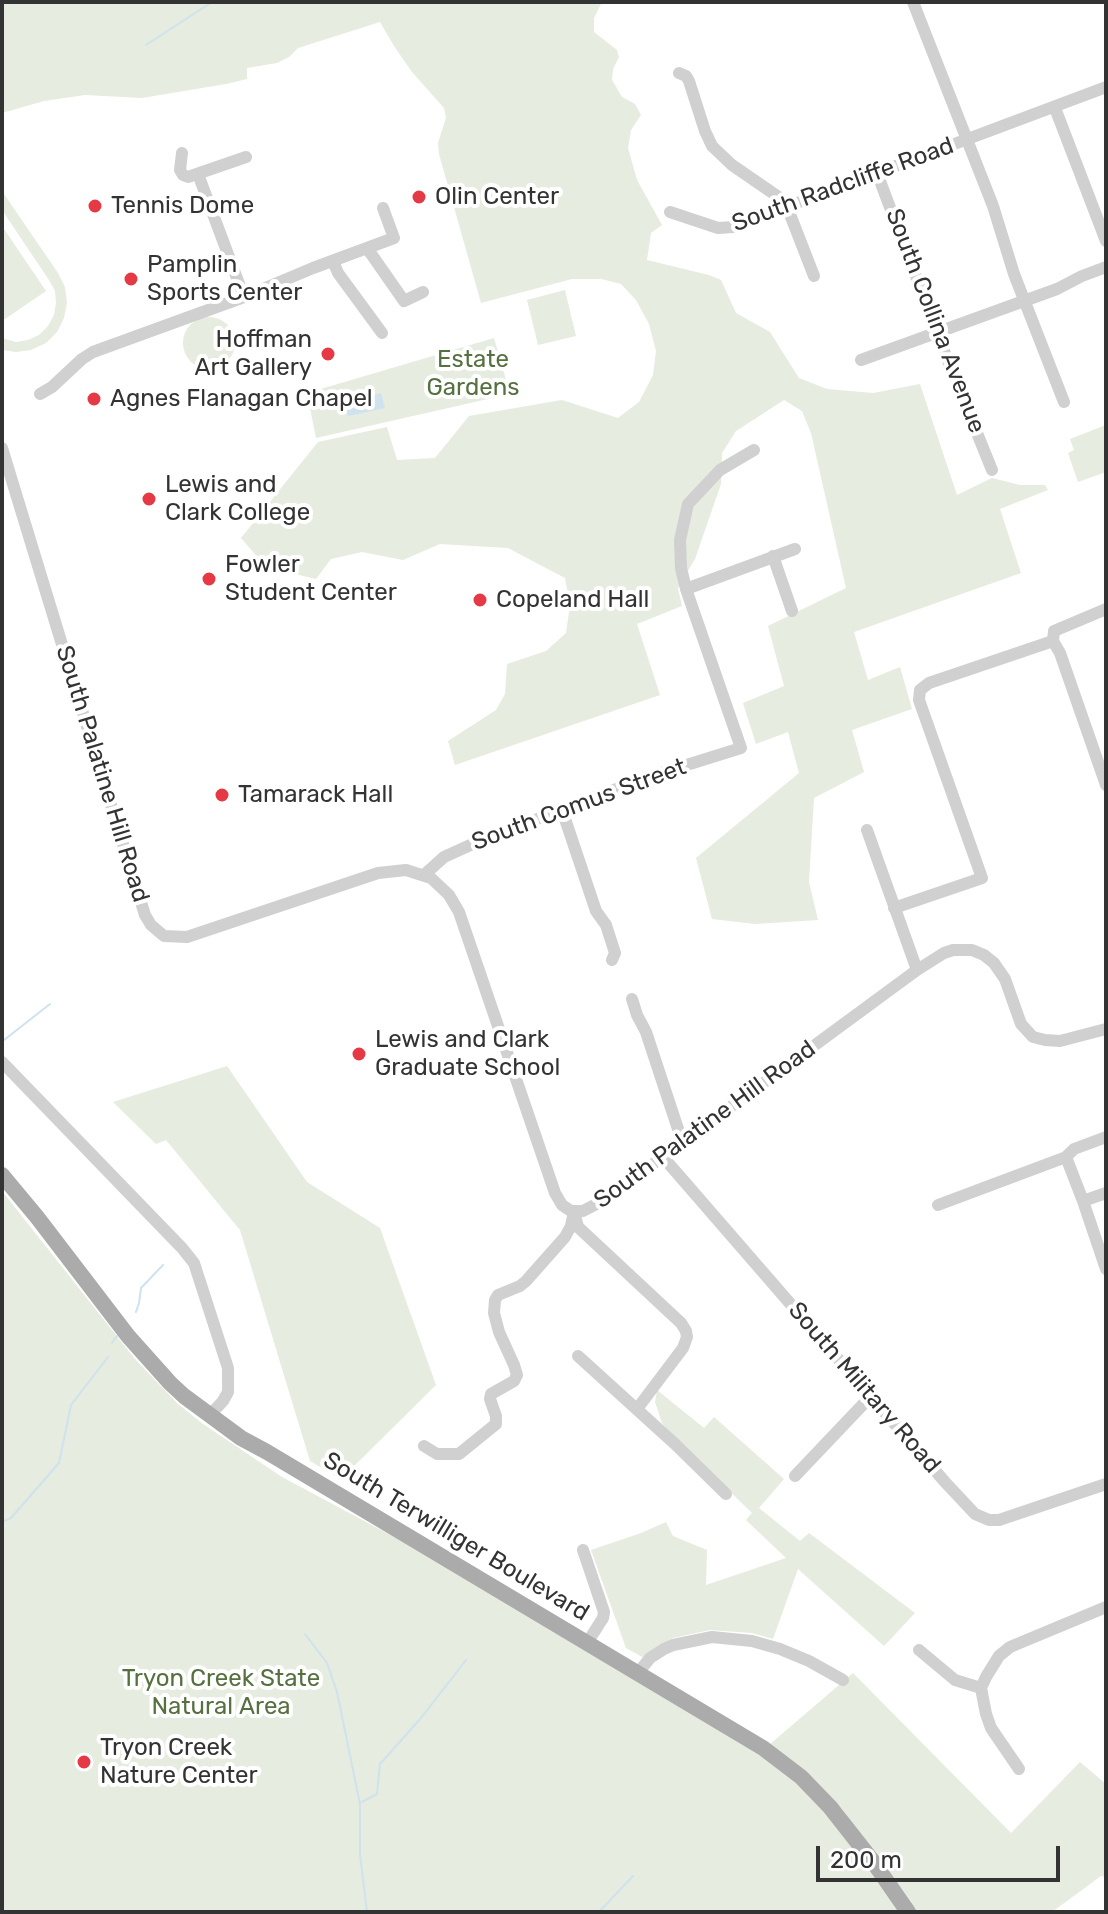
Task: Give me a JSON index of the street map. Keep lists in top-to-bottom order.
{
  "streets": {
    "main road": ["South Terwilliger Boulevard"],
    "street": [
      "South Radcliffe Road",
      "South Collina Avenue",
      "South Palatine Hill Road",
      "South Comus Street",
      "South Military Road"
    ]
  },
  "crossings": [
    ["South Radcliffe Road", "South Collina Avenue"],
    ["South Palatine Hill Road", "South Comus Street"],
    ["South Palatine Hill Road", "South Military Road"]
  ],
  "parks": ["Estate Gardens", "Tryon Creek State Natural Area"],
  "places": [
    "Olin Center",
    "Tennis Dome",
    "Pamplin Sports Center",
    "Hoffman Art Gallery",
    "Agnes Flanagan Chapel",
    "Lewis and Clark College",
    "Fowler Student Center",
    "Copeland Hall",
    "Tamarack Hall",
    "Lewis and Clark Graduate School",
    "Tryon Creek Nature Center"
  ],
  "scale_bar": "200 m"
}
